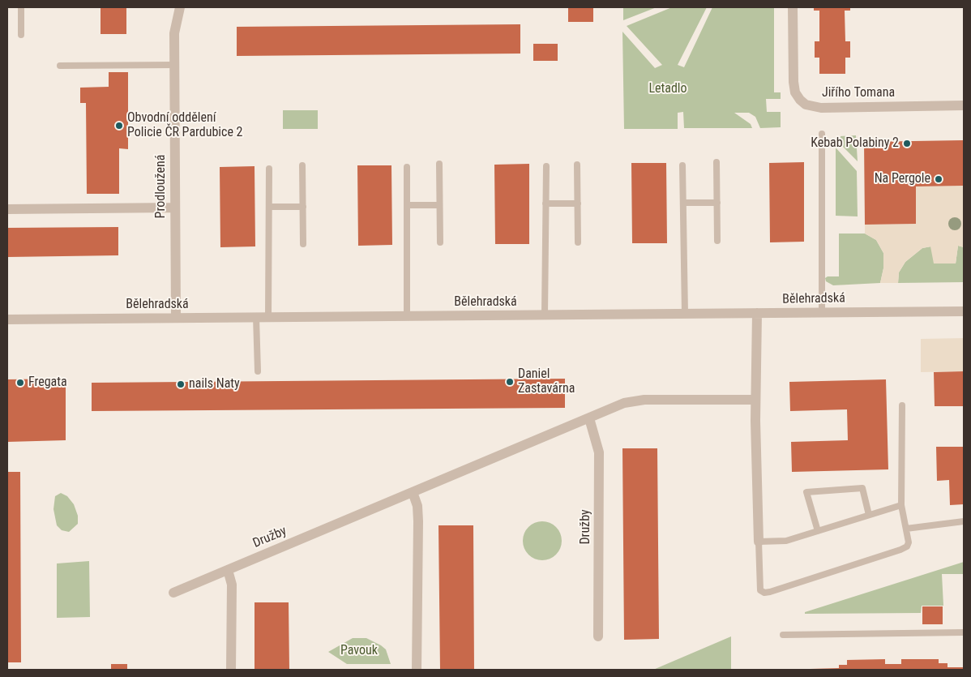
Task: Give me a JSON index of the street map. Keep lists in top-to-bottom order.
{
  "streets": {
    "street": [
      "Jiřího Tomana",
      "Prodloužená",
      "Bělehradská",
      "Družby"
    ]
  },
  "crossings": [
    ["Prodloužená", "Bělehradská"]
  ],
  "parks": ["Letadlo", "Pavouk"],
  "places": [
    "Obvodní oddělení Policie ČR Pardubice 2",
    "Kebab Polabiny 2",
    "Na Pergole",
    "Daniel Zastavárna",
    "Fregata",
    "nails Naty"
  ]
}
